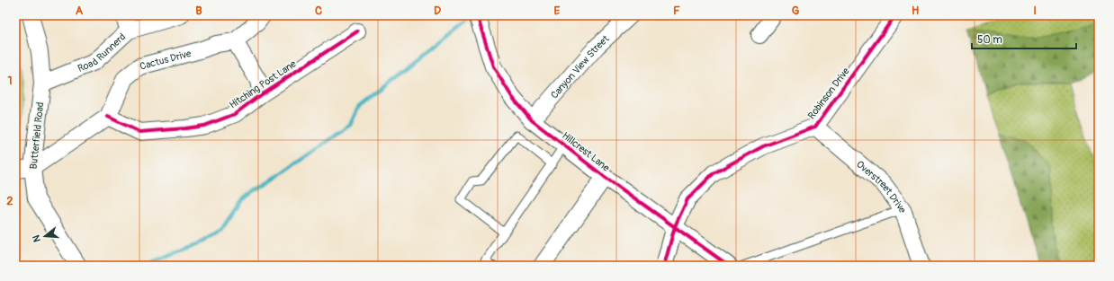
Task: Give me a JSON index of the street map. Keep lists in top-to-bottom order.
{
  "streets": {
    "street": [
      "Road Runnerd",
      "Cactus Drive",
      "Canyon View Street",
      "Hitching Post Lane",
      "Robinson Drive",
      "Butterfield Road",
      "Hillcrest Lane",
      "Overstreet Drive"
    ]
  },
  "crossings": [
    ["Road Runnerd", "Butterfield Road"],
    ["Cactus Drive", "Hitching Post Lane"],
    ["Canyon View Street", "Hillcrest Lane"],
    ["Robinson Drive", "Hillcrest Lane"],
    ["Robinson Drive", "Overstreet Drive"]
  ],
  "scale_bar": "50 m",
  "north": "left",
  "grid": {
    "columns": [
      "A",
      "B",
      "C",
      "D",
      "E",
      "F",
      "G",
      "H",
      "I"
    ],
    "rows": ["1", "2"]
  }
}
